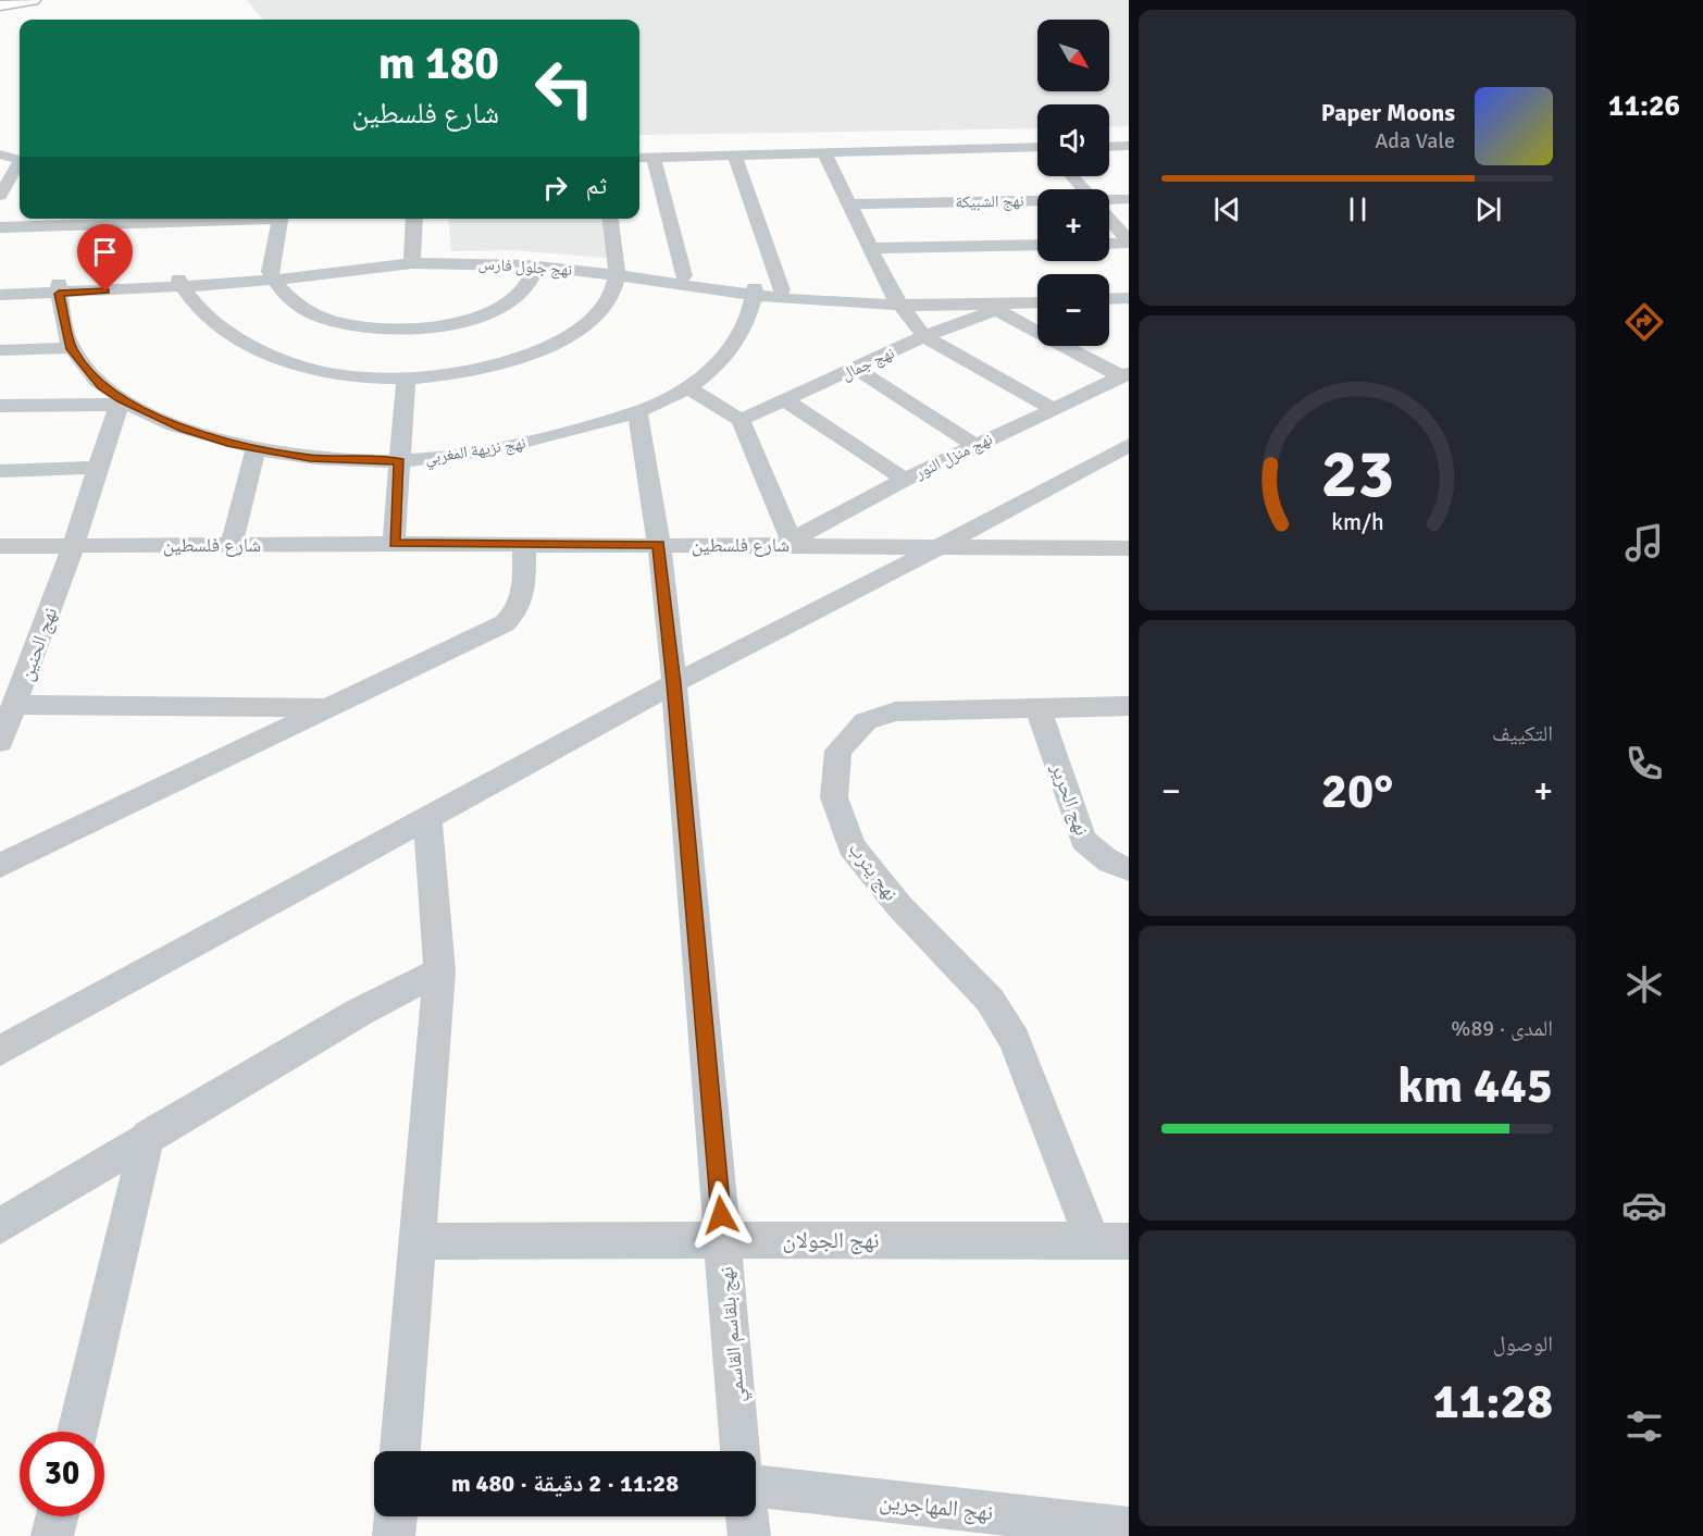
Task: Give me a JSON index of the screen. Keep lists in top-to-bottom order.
{
  "streets": {
    "street": [
      "نهج الشبيكة",
      "نهج جلول فارس",
      "نهج جمال",
      "نهج نزيهة المغربي",
      "نهج منزل النور",
      "شارع فلسطين",
      "نهج الحنين",
      "نهج الحرير",
      "نهج يثرب",
      "نهج الجولان",
      "نهج بلقاسم القاسمي",
      "نهج المهاجرين"
    ]
  },
  "crossings": [
    ["نهج جلول فارس", "نهج جمال"],
    ["نهج جلول فارس", "نهج نزيهة المغربي"],
    ["نهج نزيهة المغربي", "نهج الحنين"],
    ["نهج نزيهة المغربي", "نهج بلقاسم القاسمي"],
    ["نهج منزل النور", "شارع فلسطين"],
    ["شارع فلسطين", "نهج الحنين"],
    ["شارع فلسطين", "نهج بلقاسم القاسمي"],
    ["نهج الحرير", "نهج يثرب"],
    ["نهج يثرب", "نهج الجولان"],
    ["نهج الجولان", "نهج بلقاسم القاسمي"]
  ],
  "north": "bottom right",
  "page": {
    "tabs": "11:26",
    "map_buttons": ["+", "−"],
    "turn": ["180 m", "شارع فلسطين"],
    "song": ["Paper Moons", "Ada Vale"],
    "then": "ثم",
    "tile": [
      "التكييف",
      ["المدى · 89%", "445 km"],
      ["الوصول", "11:28"]
    ],
    "heat": ["−", "20°", "+"],
    "limit": "30",
    "trip": "11:28 · 2 دقيقة · 480 m",
    "gauge": ["23", "km/h"]
  }
}
